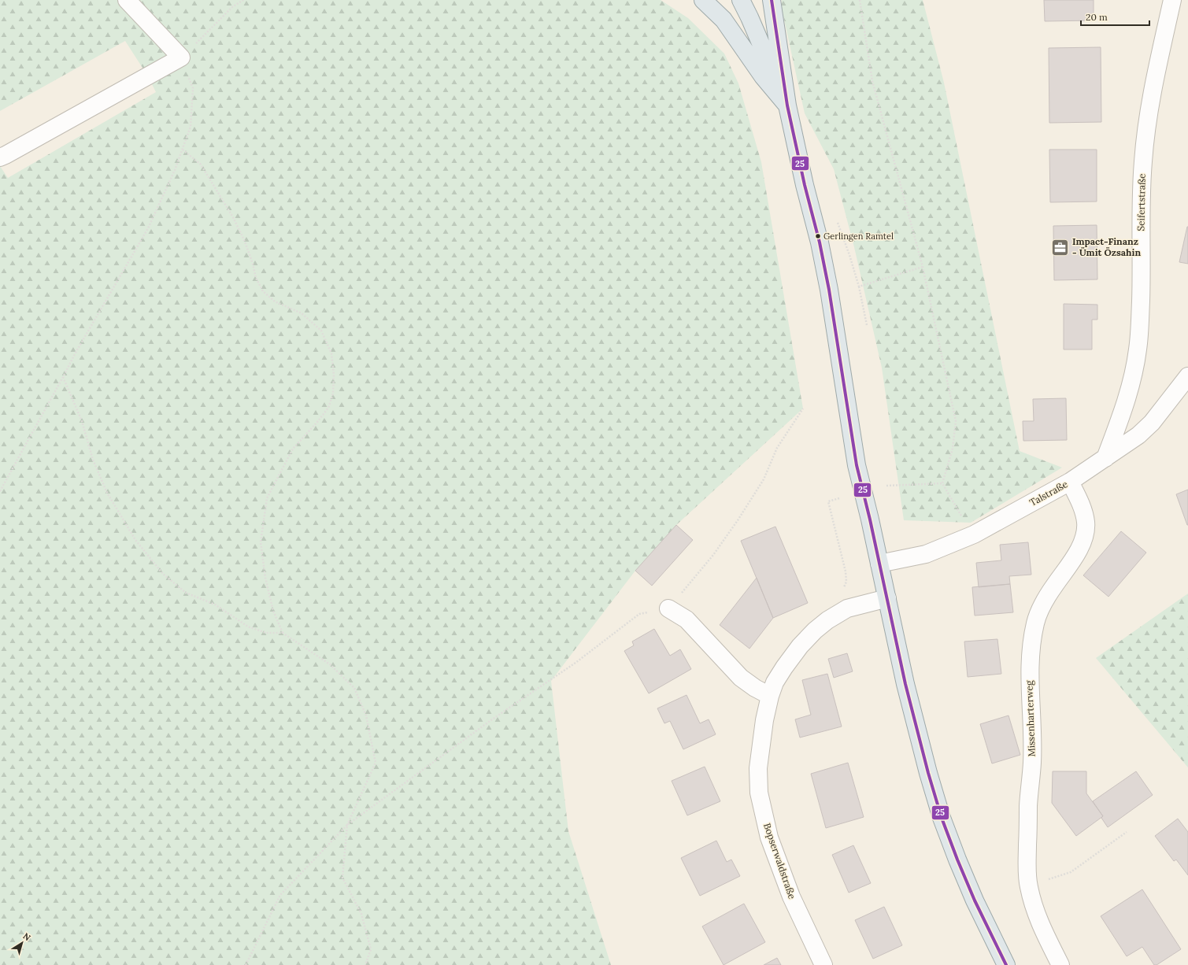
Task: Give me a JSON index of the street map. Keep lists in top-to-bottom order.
{
  "streets": {
    "street": [
      "Seifertstraße",
      "Talstraße",
      "Missenharterweg",
      "Bopserwaldstraße"
    ]
  },
  "crossings": [
    ["Seifertstraße", "Talstraße"],
    ["Talstraße", "Missenharterweg"]
  ],
  "places": {
    "other": ["Gerlingen Ramtel"],
    "office": ["Impact-Finanz - Ümit Özsahin"]
  },
  "lines": ["transit line 25"],
  "scale_bar": "20 m",
  "north": "top right"
}
